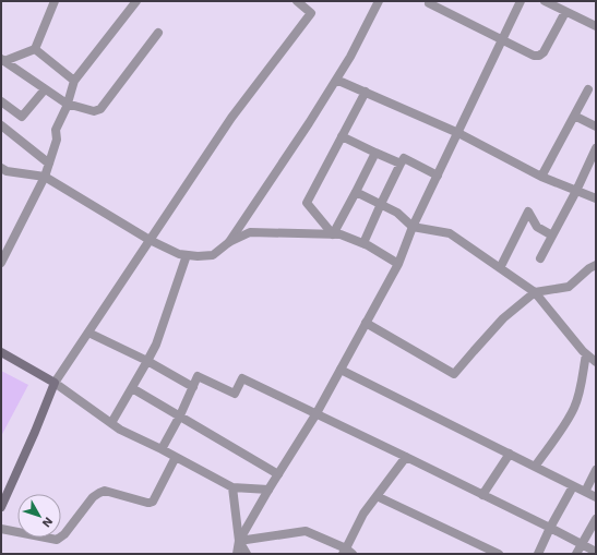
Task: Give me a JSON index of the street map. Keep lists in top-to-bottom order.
{
  "north": "bottom right"
}
